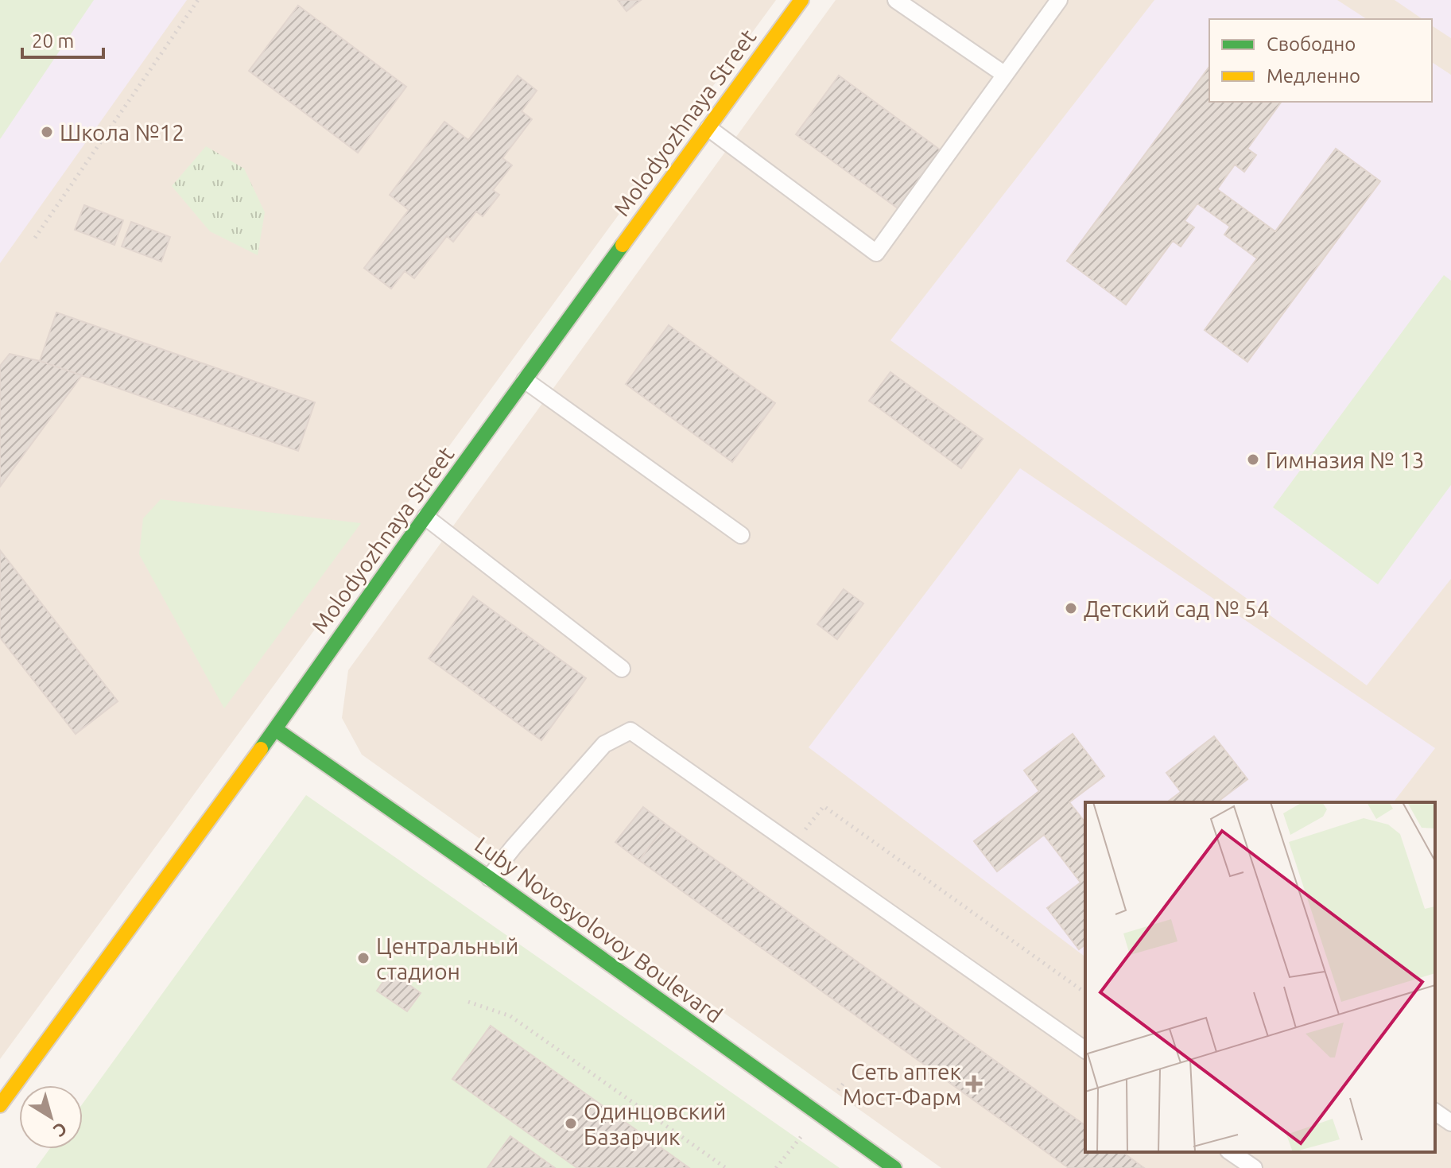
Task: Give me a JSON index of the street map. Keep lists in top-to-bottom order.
{
  "streets": {
    "street": ["Molodyozhnaya Street", "Luby Novosyolovoy Boulevard"]
  },
  "crossings": [
    ["Molodyozhnaya Street", "Luby Novosyolovoy Boulevard"]
  ],
  "places": {
    "other": [
      "Школа №12",
      "Гимназия № 13",
      "Детский сад № 54",
      "Центральный стадион",
      "Одинцовский Базарчик"
    ],
    "health": ["Сеть аптек Мост-Фарм"]
  },
  "legend": ["Свободно", "Медленно"],
  "scale_bar": "20 m",
  "north": "bottom right"
}
